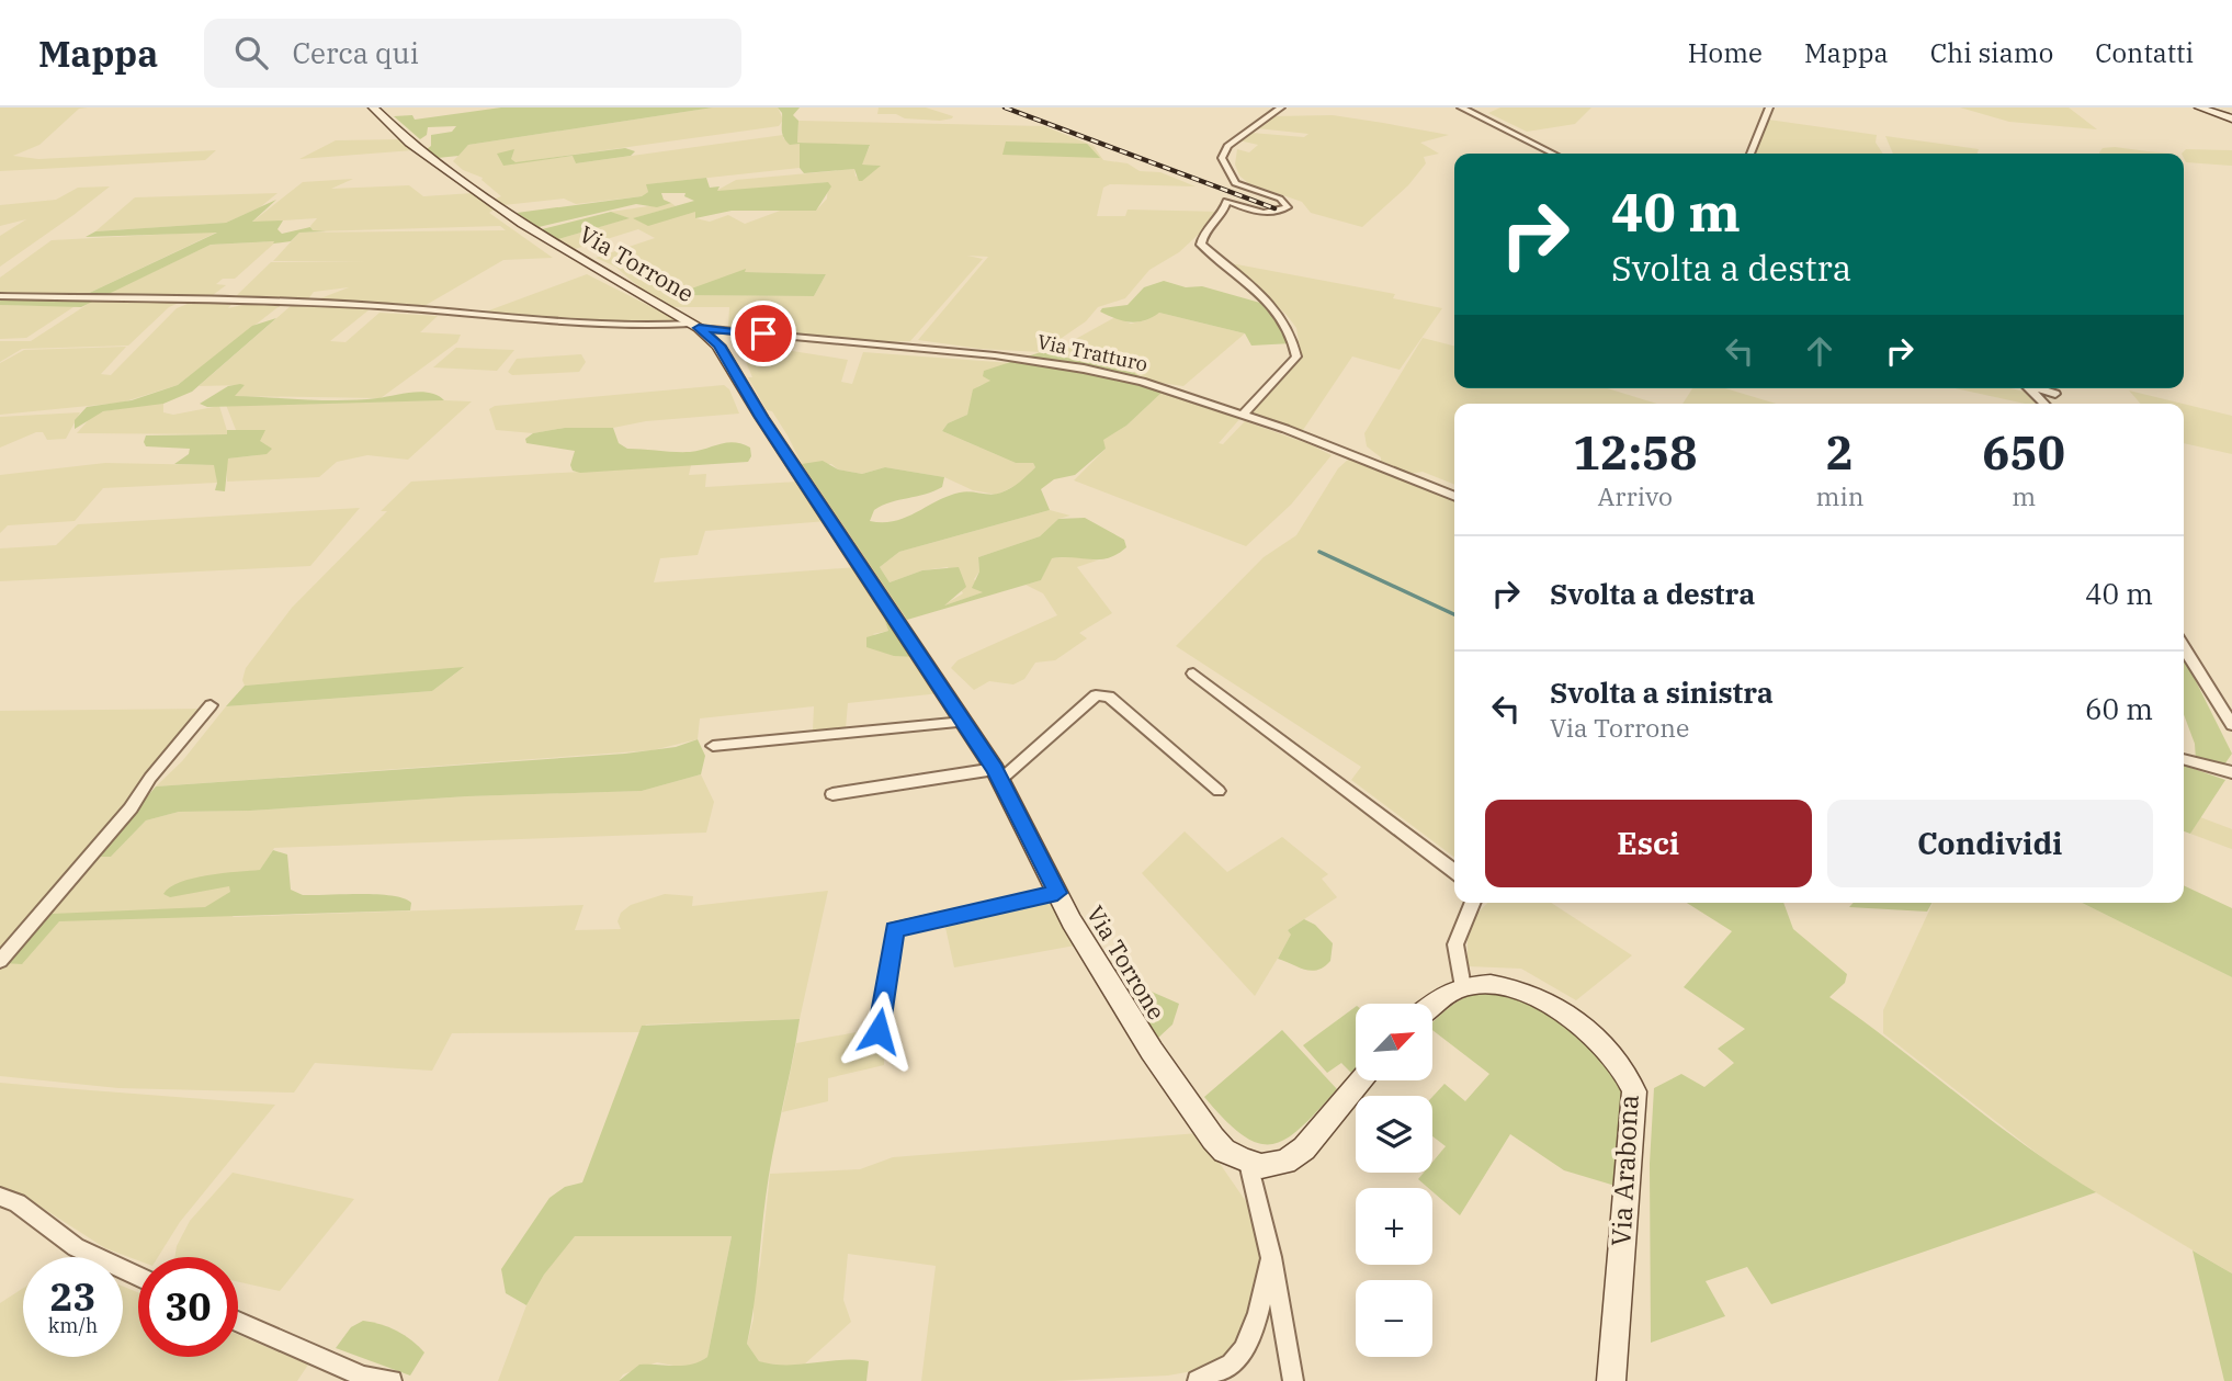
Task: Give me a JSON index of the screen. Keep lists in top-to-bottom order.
{
  "streets": {
    "main road": ["Via Torrone", "Via Arabona"],
    "street": ["Via Tratturo"]
  },
  "crossings": [
    ["Via Torrone", "Via Tratturo"]
  ],
  "north": "top right",
  "page": {
    "header": "Mappa",
    "search": "Cerca qui",
    "nav": [
      "Home",
      "Mappa",
      "Chi siamo",
      "Contatti"
    ],
    "turn": ["40 m", "Svolta a destra"],
    "eta": [
      "12:58",
      "Arrivo",
      "2",
      "min",
      "650",
      "m"
    ],
    "list": [
      {
        "name": "Svolta a destra",
        "value": "40 m"
      },
      {
        "name": "Svolta a sinistra",
        "note": "Via Torrone",
        "value": "60 m"
      }
    ],
    "buttons": ["Esci", "Condividi"],
    "map_buttons": ["+", "−"],
    "speed": "23 km/h",
    "limit": "30"
  }
}
